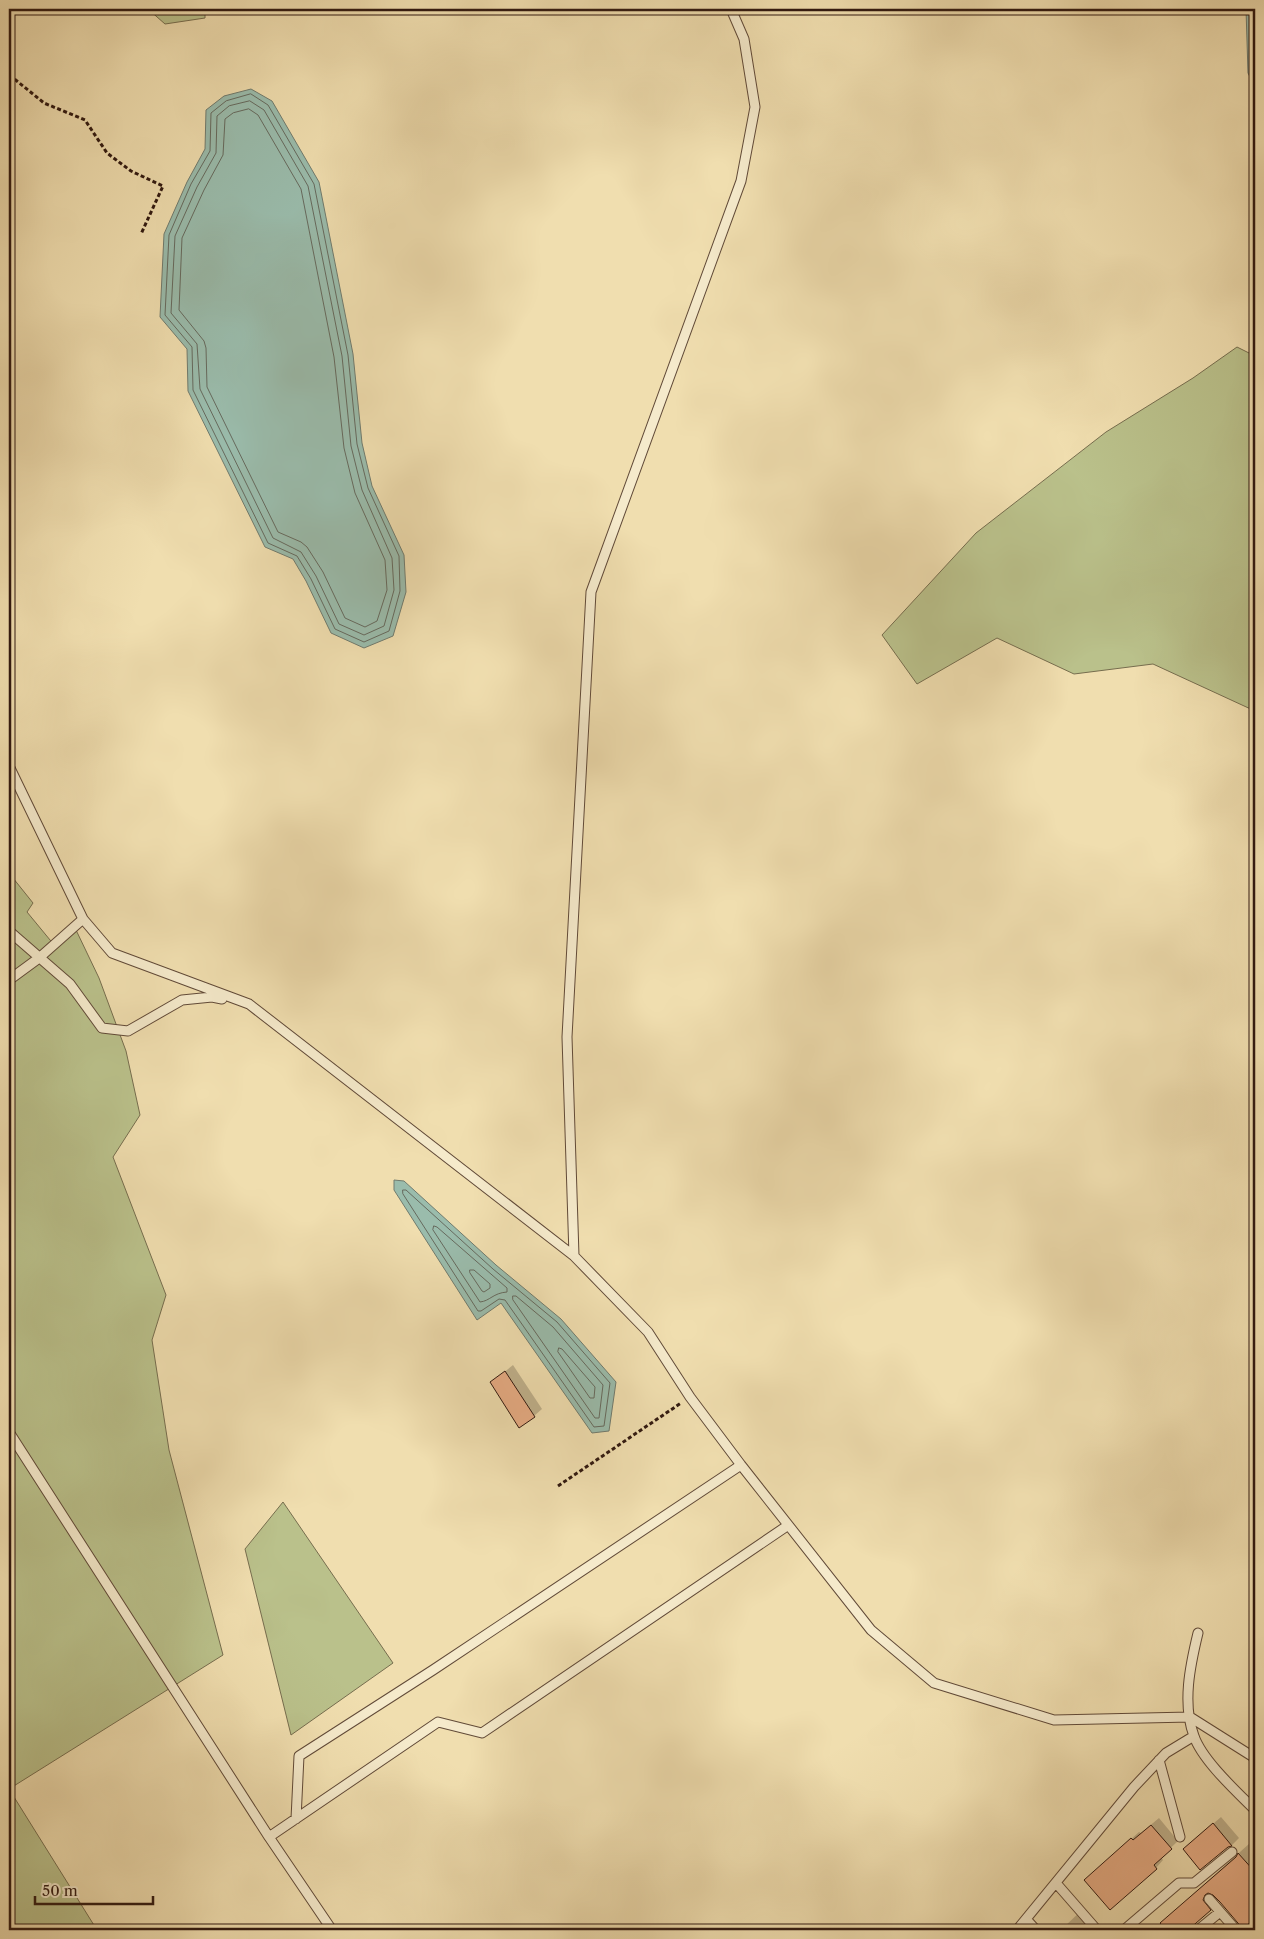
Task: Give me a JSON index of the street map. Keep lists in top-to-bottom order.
{
  "scale_bar": "50 m"
}
